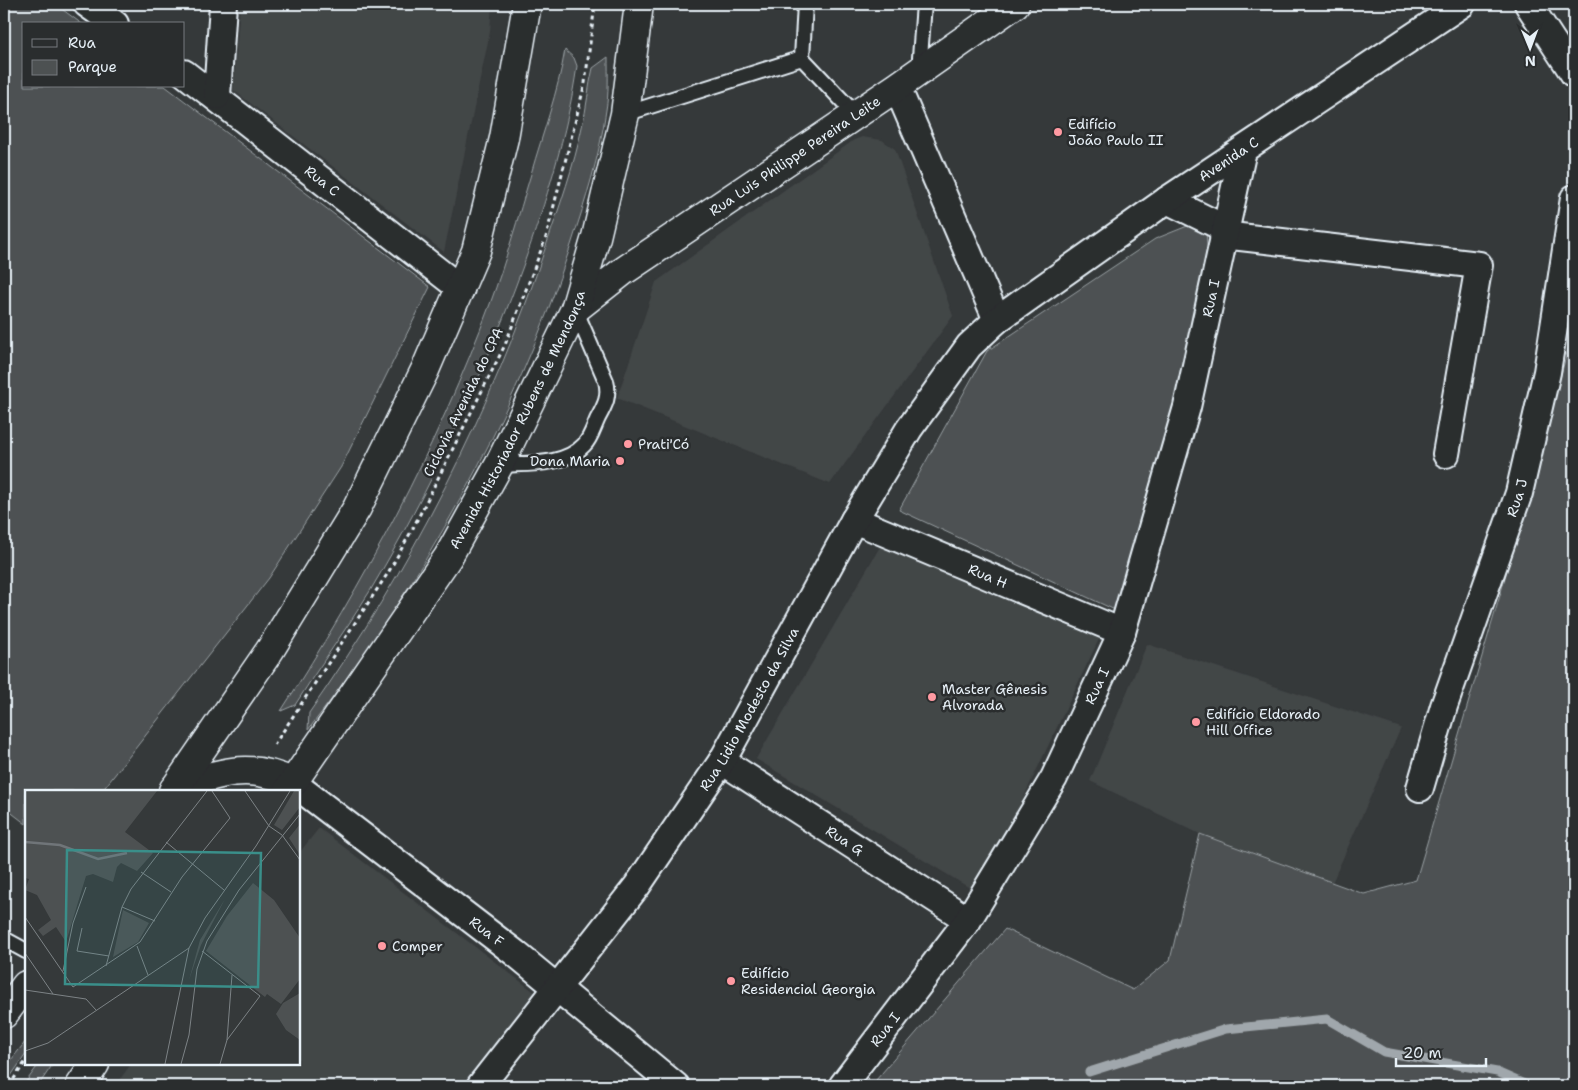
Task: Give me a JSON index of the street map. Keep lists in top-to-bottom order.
{
  "streets": {
    "main road": ["Rua Luis Philippe Pereira Leite", "Avenida Historiador Rubens de Mendonça"],
    "street": [
      "Avenida C",
      "Rua C",
      "Rua I",
      "Rua J",
      "Rua H",
      "Rua Lidio Modesto da Silva",
      "Rua G",
      "Rua F"
    ],
    "path": ["Ciclovia Avenida do CPA"]
  },
  "crossings": [
    ["Rua Luis Philippe Pereira Leite", "Avenida Historiador Rubens de Mendonça"],
    ["Avenida C", "Rua I"],
    ["Avenida C", "Rua Lidio Modesto da Silva"],
    ["Rua I", "Rua H"],
    ["Rua I", "Rua G"],
    ["Rua H", "Rua Lidio Modesto da Silva"],
    ["Rua Lidio Modesto da Silva", "Rua G"],
    ["Rua Lidio Modesto da Silva", "Rua F"]
  ],
  "places": [
    "Edifício João Paulo II",
    "Prati'Có",
    "Dona Maria",
    "Master Gênesis Alvorada",
    "Edifício Eldorado Hill Office",
    "Comper",
    "Edifício Residencial Georgia"
  ],
  "legend": ["Rua", "Parque"],
  "scale_bar": "20 m",
  "north": "bottom"
}
